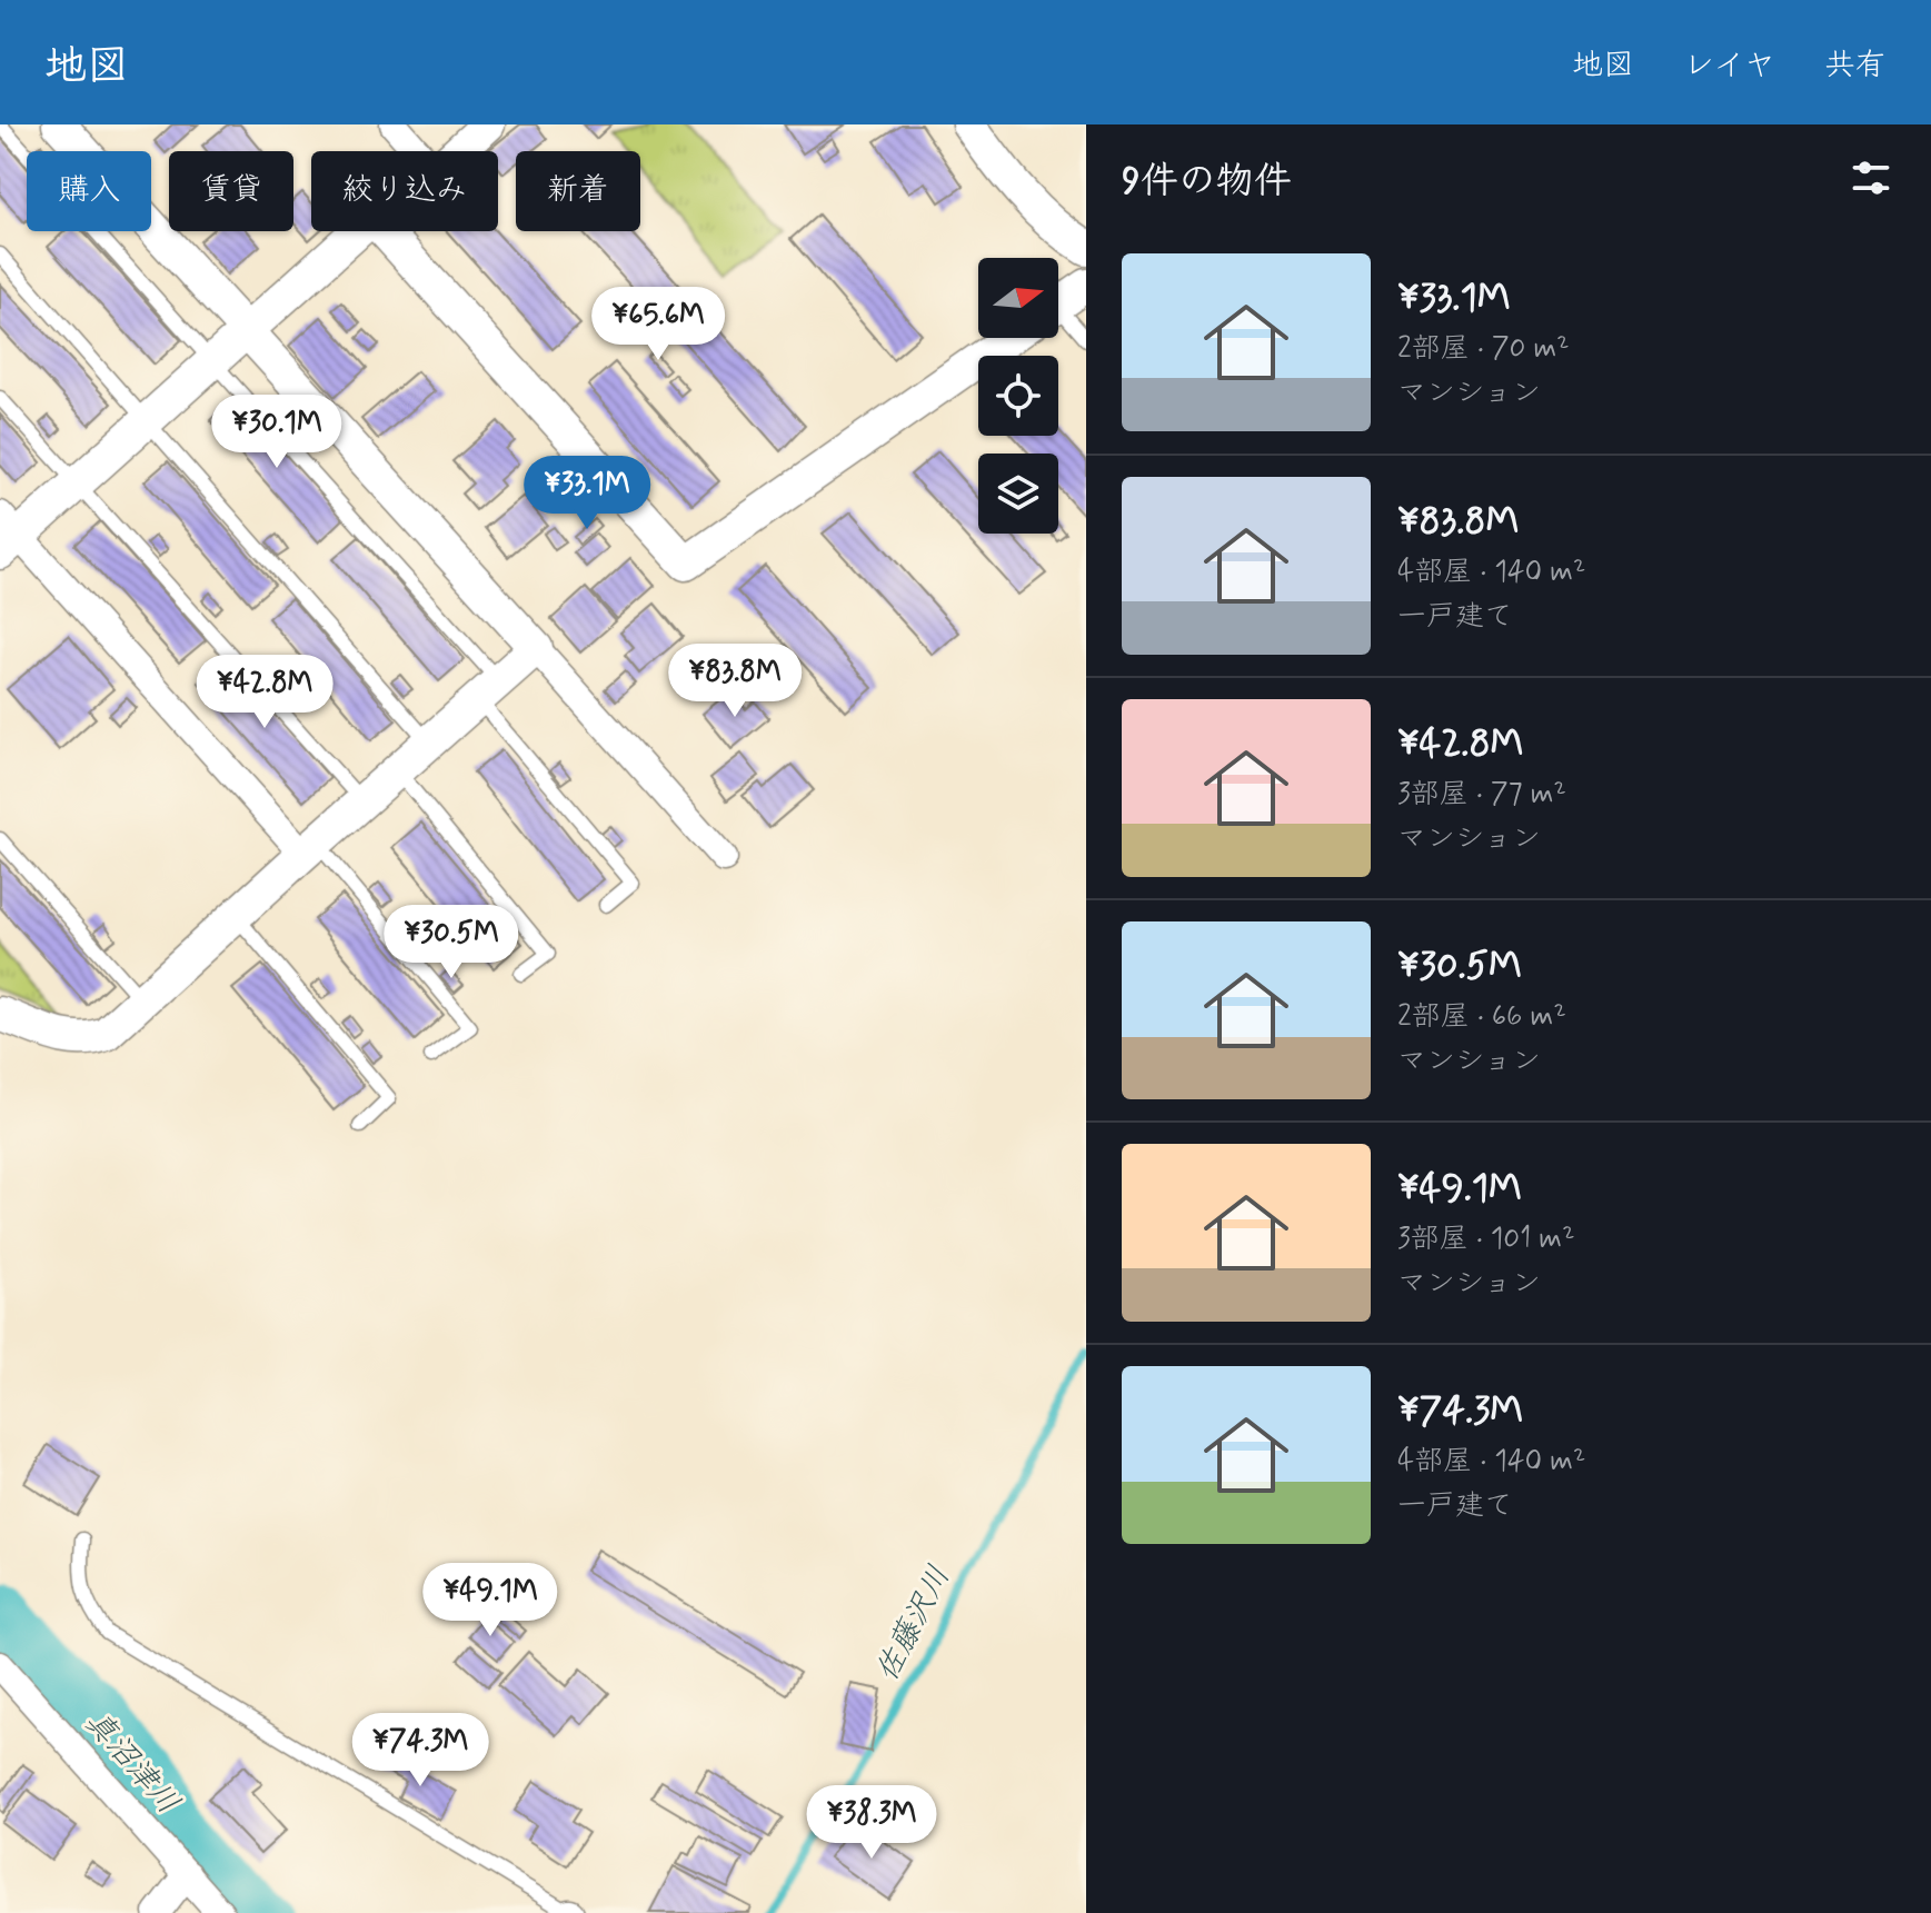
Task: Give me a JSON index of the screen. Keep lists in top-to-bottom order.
{
  "water": ["佐藤沢川", "真沼津川"],
  "north": "right",
  "page": {
    "header": "地図",
    "nav": ["地図", "レイヤ", "共有"],
    "heading": "9件の物件",
    "chip": [
      "購入",
      "賃貸",
      "絞り込み",
      "新着"
    ],
    "list": [
      {
        "name": "¥33.1M",
        "note": "2部屋 · 70 m² · マンション"
      },
      {
        "name": "¥83.8M",
        "note": "4部屋 · 140 m² · 一戸建て"
      },
      {
        "name": "¥42.8M",
        "note": "3部屋 · 77 m² · マンション"
      },
      {
        "name": "¥30.5M",
        "note": "2部屋 · 66 m² · マンション"
      },
      {
        "name": "¥49.1M",
        "note": "3部屋 · 101 m² · マンション"
      },
      {
        "name": "¥74.3M",
        "note": "4部屋 · 140 m² · 一戸建て"
      }
    ],
    "price": [
      "¥65.6M",
      "¥30.1M",
      "¥33.1M",
      "¥83.8M",
      "¥42.8M",
      "¥30.5M",
      "¥49.1M",
      "¥74.3M",
      "¥38.3M"
    ]
  }
}
